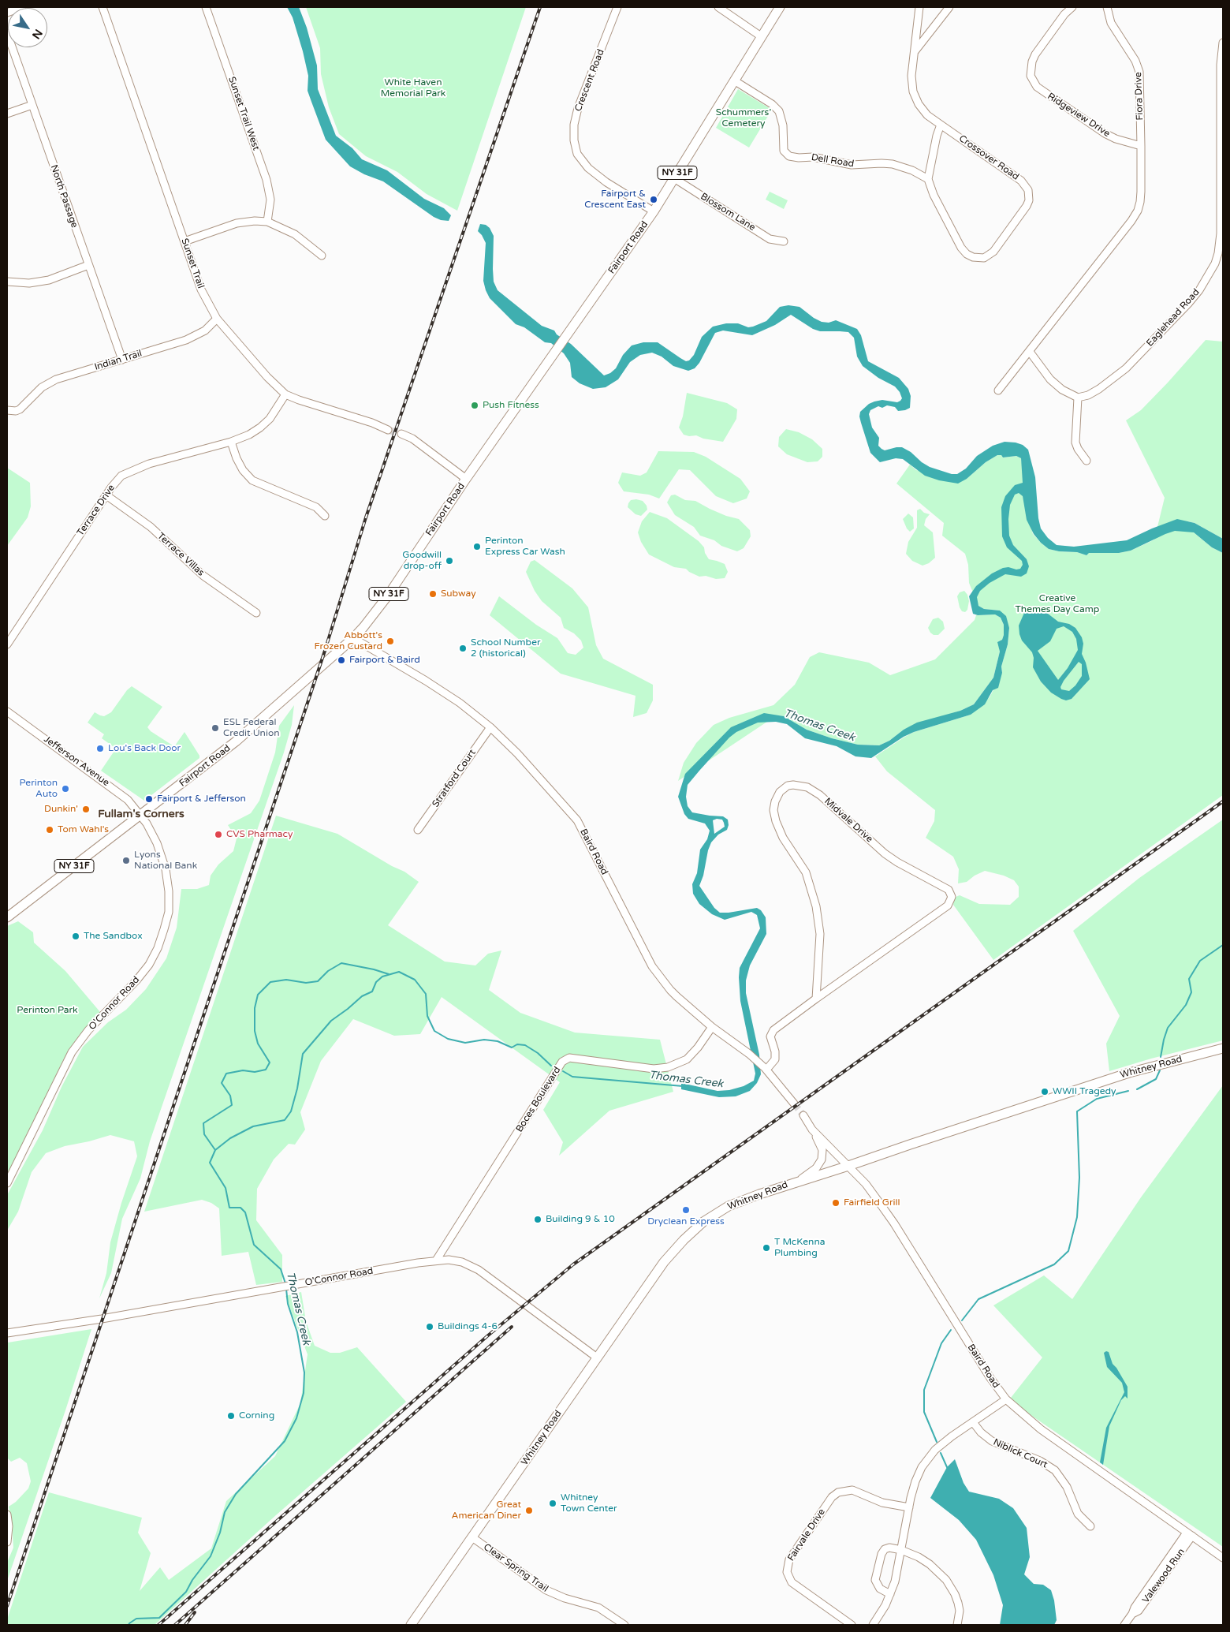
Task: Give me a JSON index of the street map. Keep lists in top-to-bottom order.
{
  "streets": {
    "main road": ["NY 31F", "Fairport Road", "Whitney Road"],
    "street": [
      "Crescent Road",
      "Fiora Drive",
      "Sunset Trail West",
      "Ridgeview Drive",
      "Crossover Road",
      "Dell Road",
      "North Passage",
      "Blossom Lane",
      "Sunset Trail",
      "Eaglehead Road",
      "Indian Trail",
      "Terrace Drive",
      "Terrace Villas",
      "Jefferson Avenue",
      "Stratford Court",
      "Midvale Drive",
      "Baird Road",
      "O'Connor Road",
      "Boces Boulevard",
      "Niblick Court",
      "Fairvale Drive",
      "Clear Spring Trail",
      "Valewood Run"
    ]
  },
  "crossings": [
    ["Crescent Road", "Fairport Road"],
    ["Fiora Drive", "Ridgeview Drive"],
    ["Crossover Road", "Dell Road"],
    ["Dell Road", "Fairport Road"],
    ["North Passage", "Indian Trail"],
    ["Blossom Lane", "Fairport Road"],
    ["Fairport Road", "Jefferson Avenue"],
    ["Fairport Road", "Baird Road"],
    ["Fairport Road", "O'Connor Road"],
    ["Sunset Trail", "Indian Trail"],
    ["Sunset Trail", "Terrace Drive"],
    ["Terrace Drive", "Terrace Villas"],
    ["Jefferson Avenue", "O'Connor Road"],
    ["Stratford Court", "Baird Road"],
    ["Midvale Drive", "Baird Road"],
    ["Baird Road", "Whitney Road"],
    ["Baird Road", "Boces Boulevard"],
    ["Baird Road", "Valewood Run"],
    ["O'Connor Road", "Whitney Road"],
    ["O'Connor Road", "Boces Boulevard"],
    ["Whitney Road", "Clear Spring Trail"]
  ],
  "districts": ["Fullam's Corners"],
  "water": ["Thomas Creek"],
  "parks": [
    "White Haven Memorial Park",
    "Schummers’ Cemetery",
    "Creative Themes Day Camp",
    "Perinton Park"
  ],
  "places": [
    "Fairport & Crescent East",
    "Push Fitness",
    "Perinton Express Car Wash",
    "Goodwill drop-off",
    "Subway",
    "Abbott's Frozen Custard",
    "School Number 2 (historical)",
    "Fairport & Baird",
    "ESL Federal Credit Union",
    "Lou's Back Door",
    "Perinton Auto",
    "Fairport & Jefferson",
    "Dunkin'",
    "Tom Wahl's",
    "CVS Pharmacy",
    "Lyons National Bank",
    "The Sandbox",
    "WWII Tragedy",
    "Fairfield Grill",
    "Dryclean Express",
    "Building 9 & 10",
    "T McKenna Plumbing",
    "Buildings 4-6",
    "Corning",
    "Whitney Town Center",
    "Great American Diner"
  ],
  "north": "bottom right"
}
